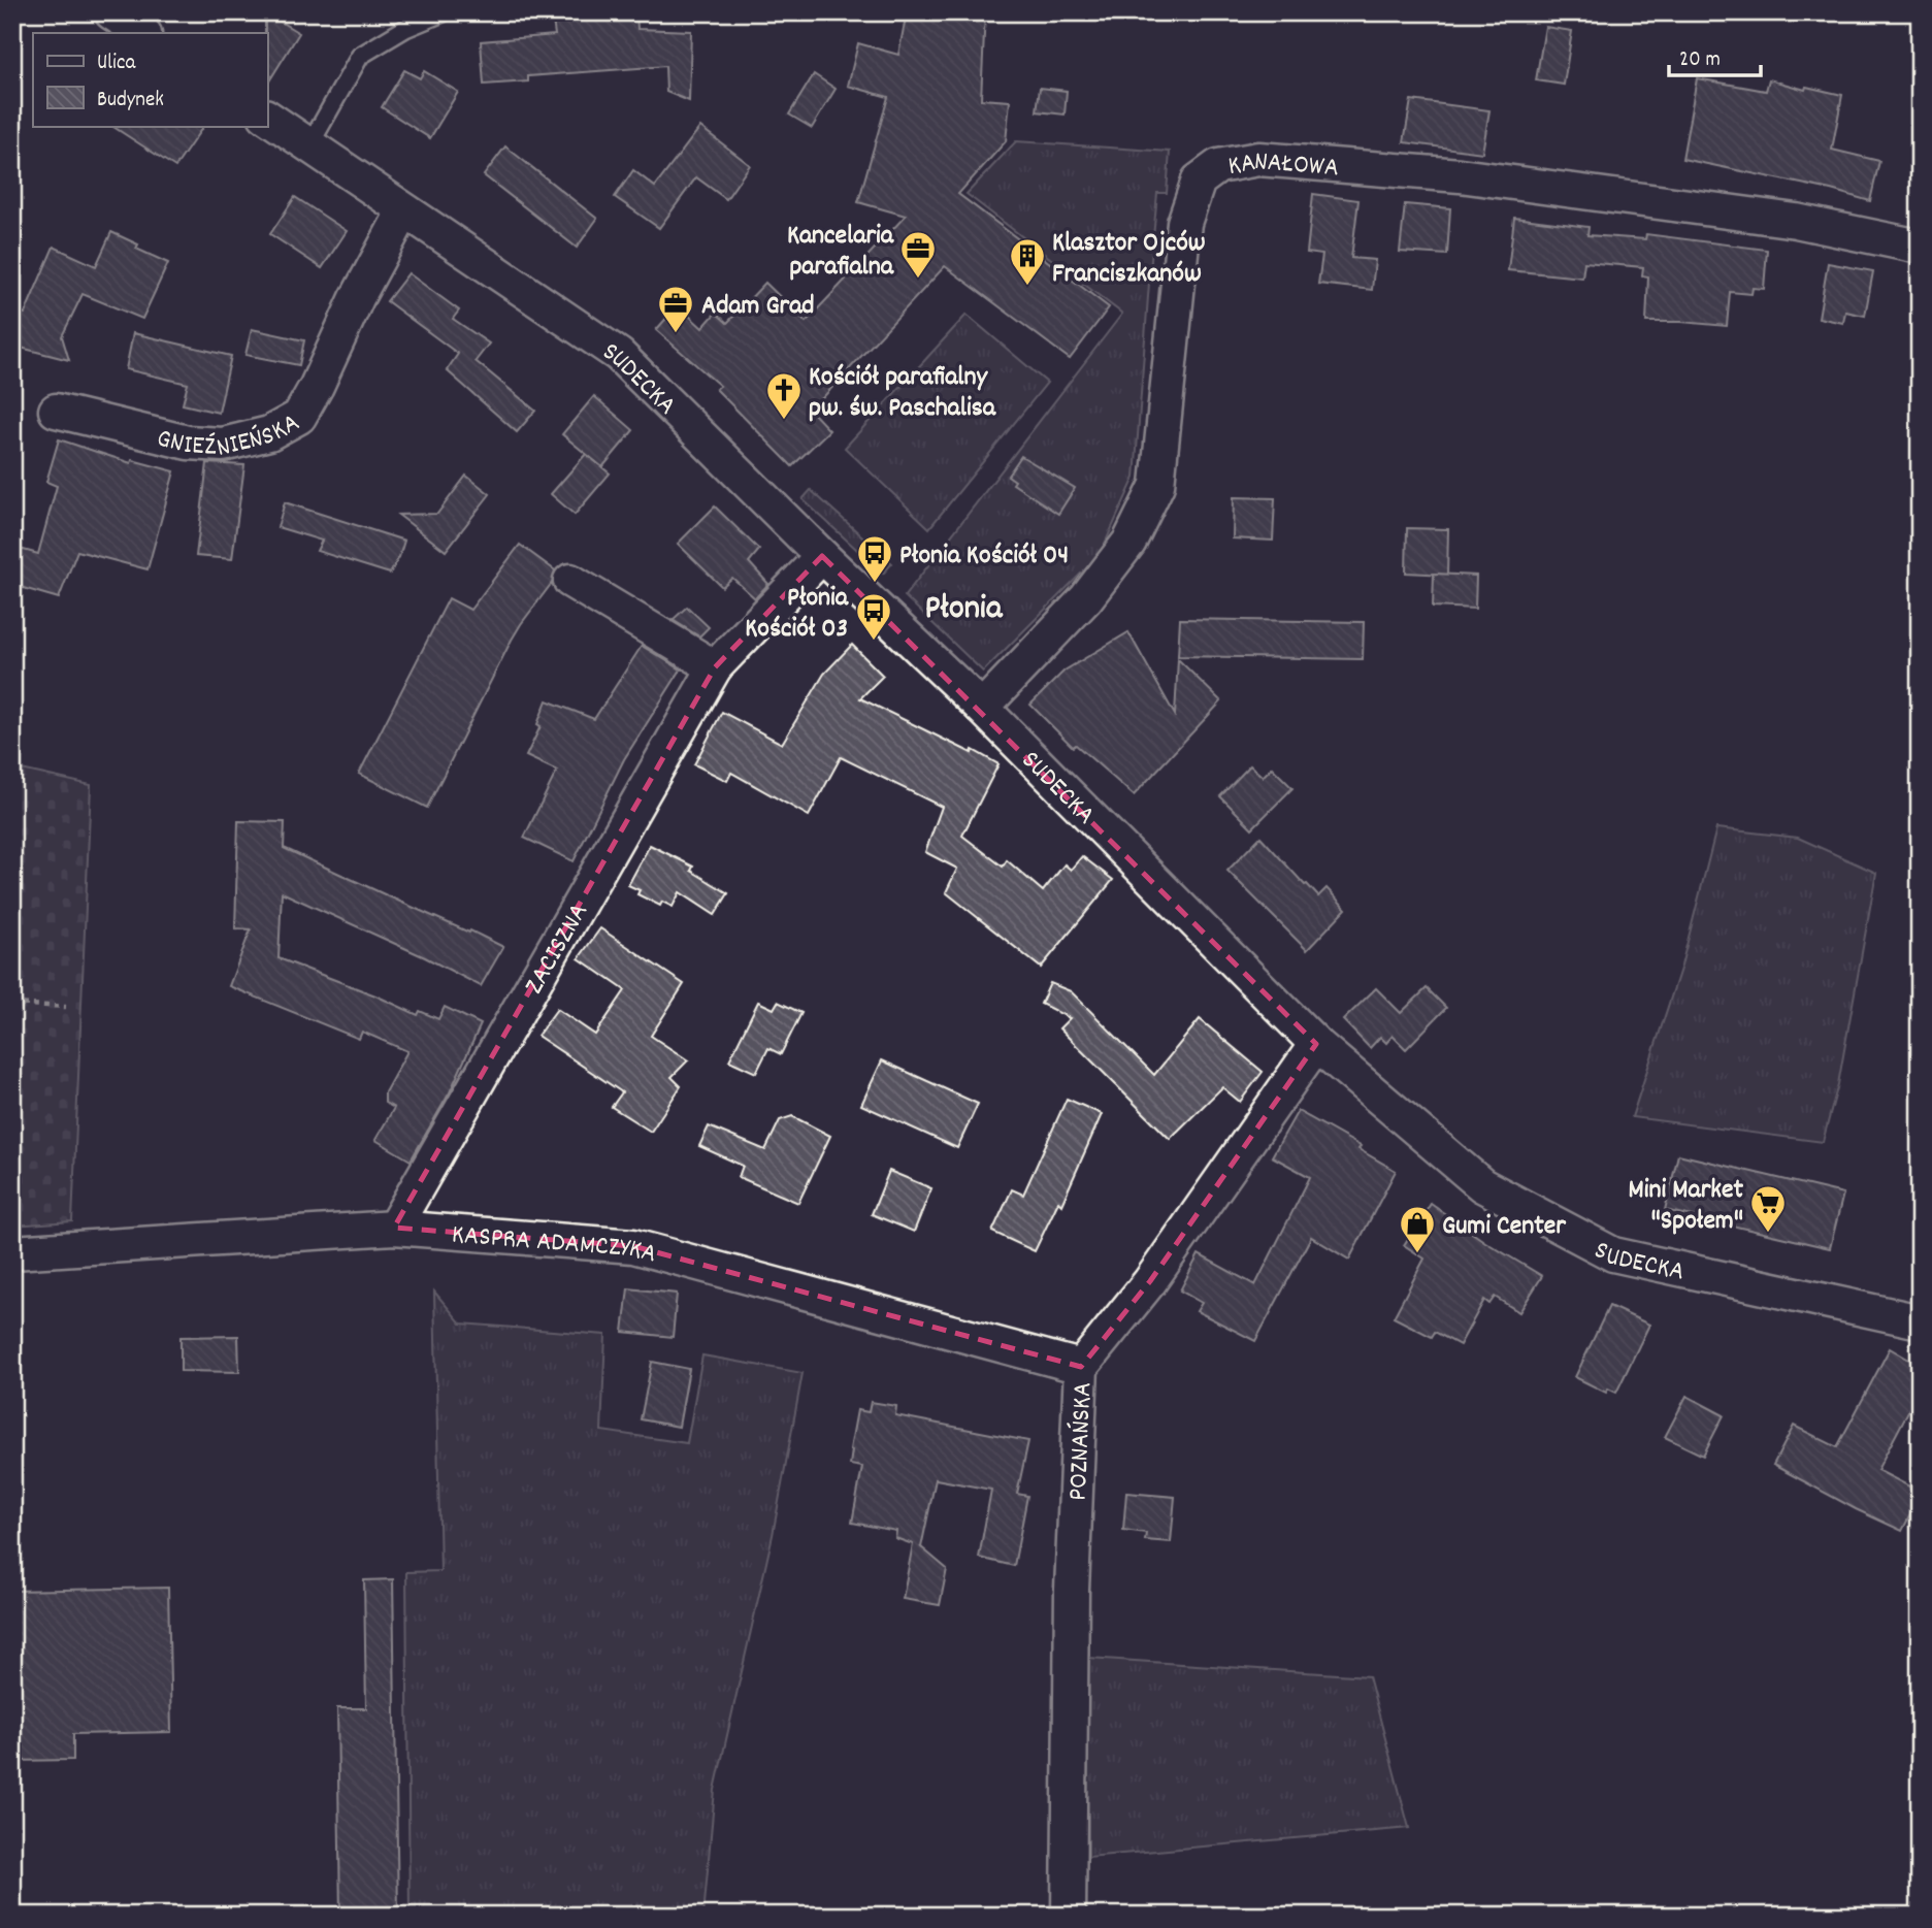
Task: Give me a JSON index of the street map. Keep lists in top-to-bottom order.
{
  "streets": {
    "street": [
      "KANAŁOWA",
      "SUDECKA",
      "GNIEŹNIEŃSKA",
      "ZACISZNA",
      "KASPRA ADAMCZYKA",
      "POZNAŃSKA"
    ]
  },
  "crossings": [
    ["KANAŁOWA", "SUDECKA"],
    ["SUDECKA", "GNIEŹNIEŃSKA"],
    ["SUDECKA", "ZACISZNA"],
    ["SUDECKA", "POZNAŃSKA"],
    ["ZACISZNA", "KASPRA ADAMCZYKA"],
    ["KASPRA ADAMCZYKA", "POZNAŃSKA"]
  ],
  "districts": ["Płonia"],
  "places": {
    "office": ["Kancelaria parafialna", "Adam Grad"],
    "building": ["Klasztor Ojców Franciszkanów"],
    "church": ["Kościół parafialny pw. św. Paschalisa"],
    "bus stop": ["Płonia Kościół 04", "Płonia Kościół 03"],
    "supermarket": ["Mini Market \"Społem\""],
    "shop": ["Gumi Center"]
  },
  "legend": ["Ulica", "Budynek"],
  "scale_bar": "20 m"
}
